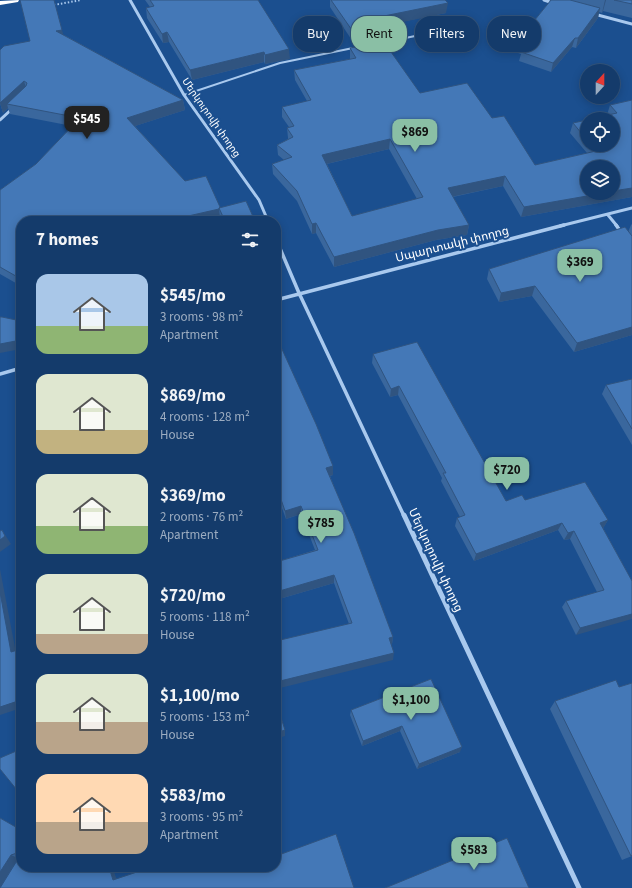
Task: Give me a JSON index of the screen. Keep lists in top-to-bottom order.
{
  "streets": {
    "street": ["Մերկուրովի փողոց", "Սպարտակի փողոց"]
  },
  "crossings": [
    ["Մերկուրովի փողոց", "Սպարտակի փողոց"]
  ],
  "north": "top",
  "page": {
    "chip": [
      "Buy",
      "Rent",
      "Filters",
      "New"
    ],
    "price": [
      "$545",
      "$869",
      "$369",
      "$720",
      "$785",
      "$1,100",
      "$583"
    ],
    "heading": "7 homes",
    "list": [
      {
        "name": "$545/mo",
        "note": "3 rooms · 98 m² · Apartment"
      },
      {
        "name": "$869/mo",
        "note": "4 rooms · 128 m² · House"
      },
      {
        "name": "$369/mo",
        "note": "2 rooms · 76 m² · Apartment"
      },
      {
        "name": "$720/mo",
        "note": "5 rooms · 118 m² · House"
      },
      {
        "name": "$1,100/mo",
        "note": "5 rooms · 153 m² · House"
      },
      {
        "name": "$583/mo",
        "note": "3 rooms · 95 m² · Apartment"
      }
    ]
  }
}
